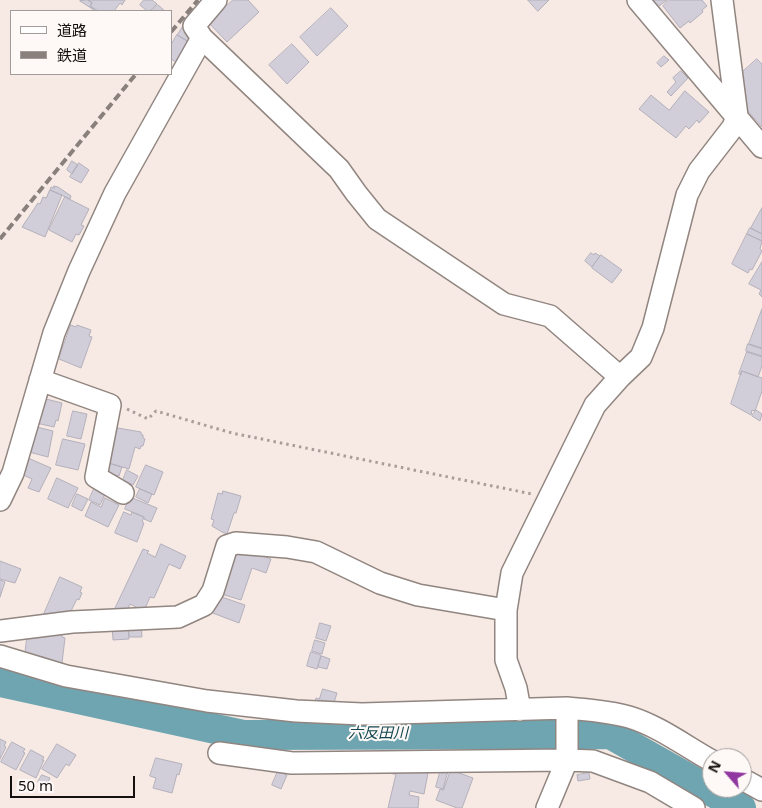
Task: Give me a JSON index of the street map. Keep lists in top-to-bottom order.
{
  "water": ["六反田川"],
  "legend": ["道路", "鉄道"],
  "scale_bar": "50 m",
  "north": "top left"
}
